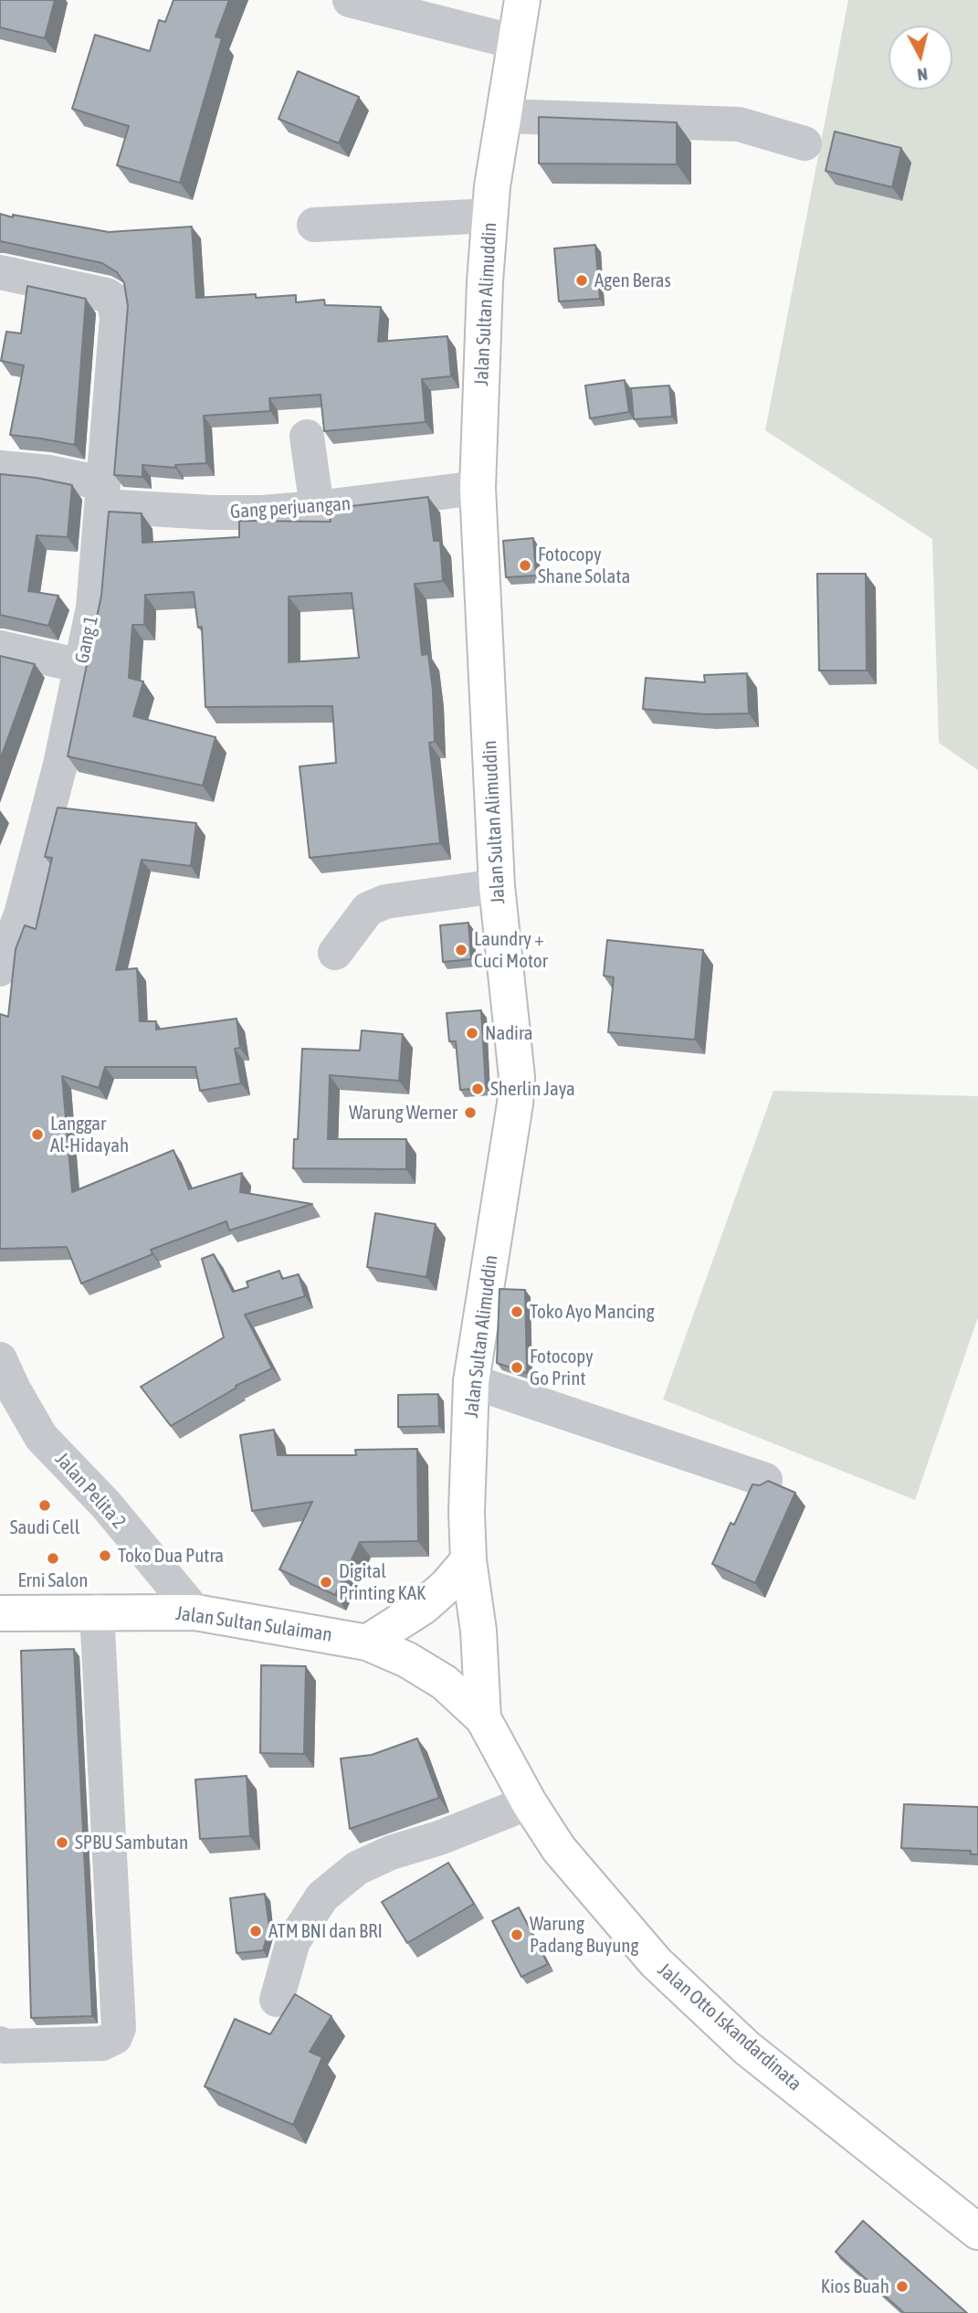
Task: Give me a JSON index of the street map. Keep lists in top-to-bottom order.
{
  "streets": {
    "main road": ["Jalan Sultan Alimuddin", "Jalan Sultan Sulaiman", "Jalan Otto Iskandardinata"],
    "street": ["Gang perjuangan", "Gang 1", "Jalan Pelita 2"]
  },
  "crossings": [
    ["Jalan Sultan Alimuddin", "Gang perjuangan"],
    ["Jalan Sultan Alimuddin", "Jalan Sultan Sulaiman"],
    ["Jalan Sultan Alimuddin", "Jalan Otto Iskandardinata"],
    ["Gang perjuangan", "Gang 1"],
    ["Jalan Pelita 2", "Jalan Sultan Sulaiman"],
    ["Jalan Sultan Sulaiman", "Jalan Otto Iskandardinata"]
  ],
  "places": [
    "Agen Beras",
    "Fotocopy Shane Solata",
    "Laundry + Cuci Motor",
    "Nadira",
    "Sherlin Jaya",
    "Warung Werner",
    "Langgar Al-Hidayah",
    "Toko Ayo Mancing",
    "Fotocopy Go Print",
    "Saudi Cell",
    "Toko Dua Putra",
    "Erni Salon",
    "Digital Printing KAK",
    "SPBU Sambutan",
    "ATM BNI dan BRI",
    "Warung Padang Buyung",
    "Kios Buah"
  ],
  "north": "bottom"
}
